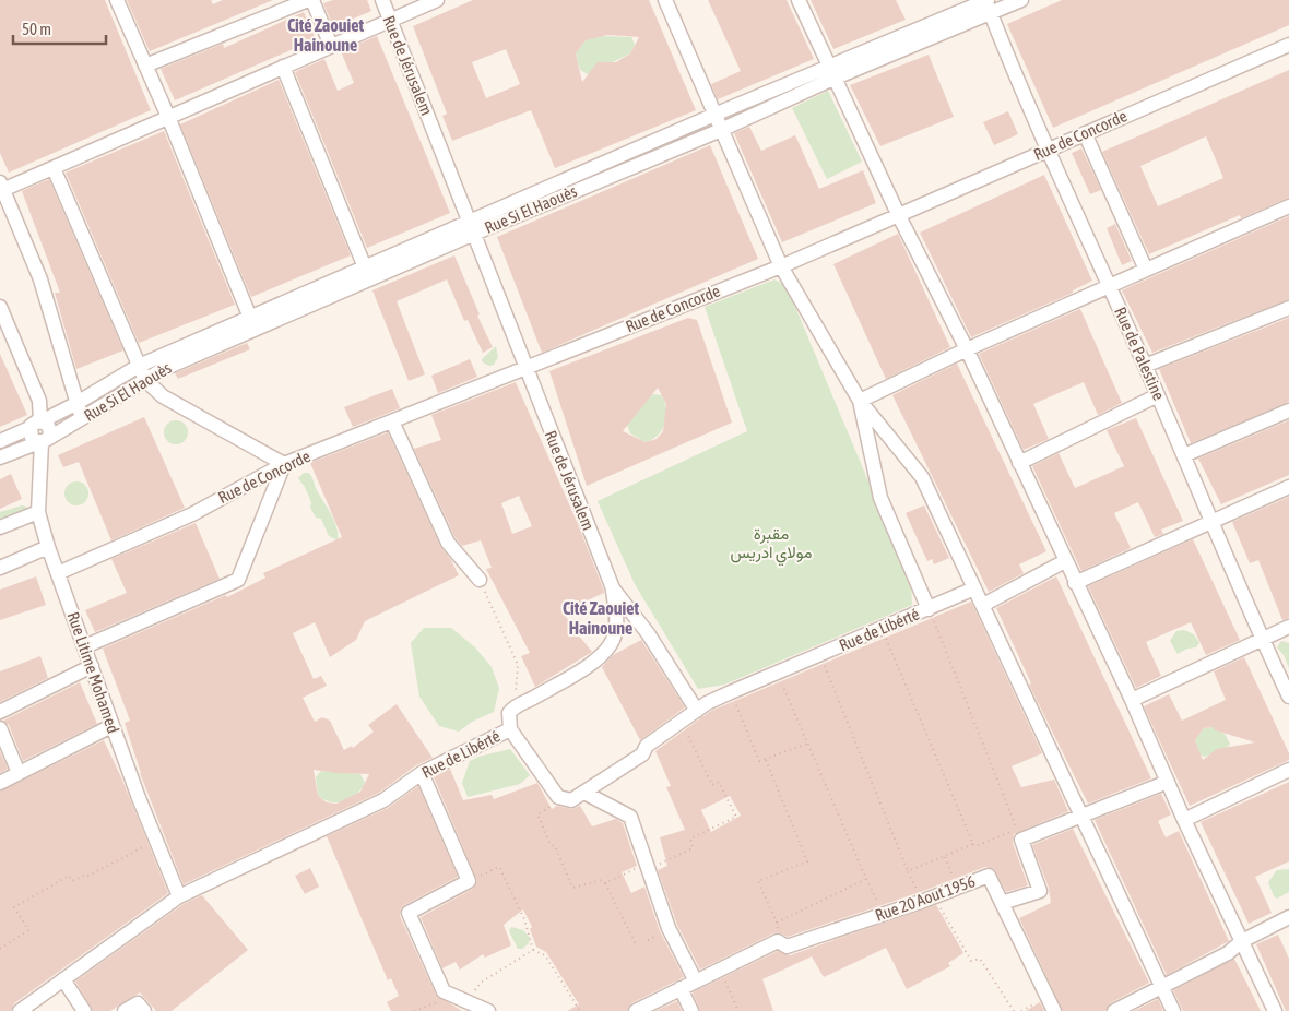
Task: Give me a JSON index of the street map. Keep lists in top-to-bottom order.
{
  "streets": {
    "street": [
      "Rue de Jérusalem",
      "Rue de Concorde",
      "Rue Si El Haouès",
      "Rue de Palestine",
      "Rue de Libérté",
      "Rue Litime Mohamed",
      "Rue 20 Aout 1956"
    ]
  },
  "crossings": [
    ["Rue de Jérusalem", "Rue de Concorde"],
    ["Rue de Jérusalem", "Rue Si El Haouès"],
    ["Rue de Jérusalem", "Rue de Libérté"],
    ["Rue de Concorde", "Rue de Palestine"],
    ["Rue de Concorde", "Rue Litime Mohamed"],
    ["Rue Si El Haouès", "Rue de Palestine"],
    ["Rue Si El Haouès", "Rue Litime Mohamed"],
    ["Rue de Libérté", "Rue Litime Mohamed"]
  ],
  "districts": ["Cité Zaouiet Hainoune", "Cité Zaouiet Hainoune"],
  "parks": ["مقبرة مولاي ادريس"],
  "scale_bar": "50 m"
}
